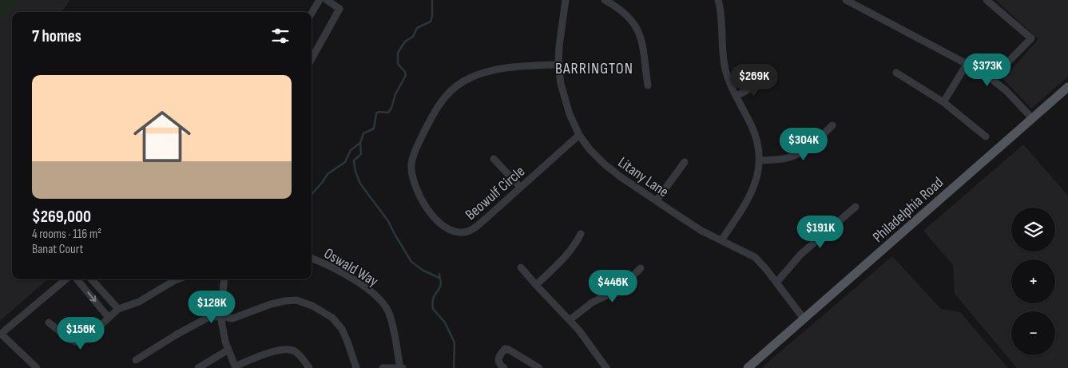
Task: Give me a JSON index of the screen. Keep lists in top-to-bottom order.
{
  "streets": {
    "main road": ["Philadelphia Road"],
    "street": ["Litany Lane", "Beowulf Circle", "Oswald Way"]
  },
  "crossings": [
    ["Litany Lane", "Beowulf Circle"],
    ["Litany Lane", "Philadelphia Road"]
  ],
  "districts": ["BARRINGTON"],
  "page": {
    "heading": "7 homes",
    "price": [
      "$373K",
      "$269K",
      "$304K",
      "$191K",
      "$446K",
      "$128K",
      "$156K"
    ],
    "list": [
      {
        "name": "$269,000",
        "note": "4 rooms · 116 m² · Banat Court"
      }
    ],
    "map_buttons": ["+", "−"]
  }
}
